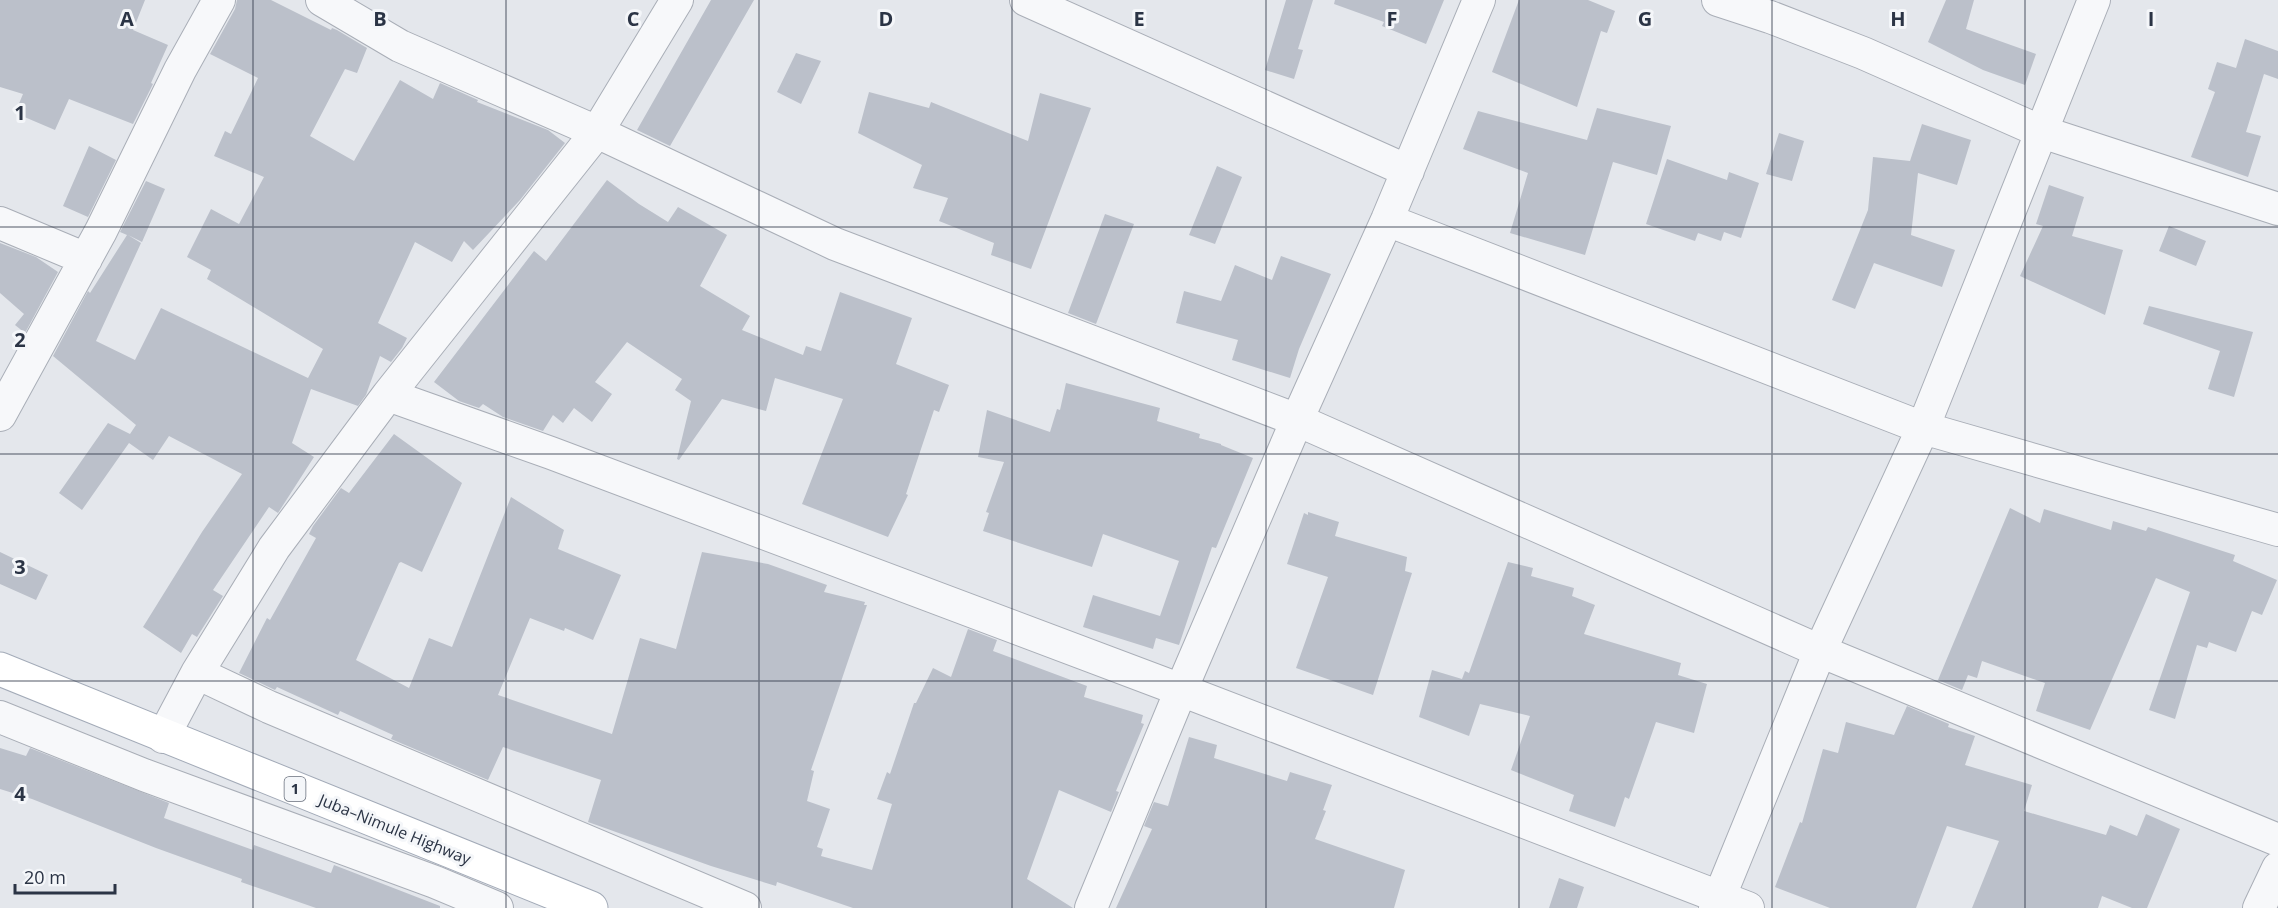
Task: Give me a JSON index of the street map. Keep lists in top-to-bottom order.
{
  "streets": {
    "main road": ["1", "Juba–Nimule Highway"]
  },
  "scale_bar": "20 m",
  "grid": {
    "columns": [
      "A",
      "B",
      "C",
      "D",
      "E",
      "F",
      "G",
      "H",
      "I"
    ],
    "rows": [
      "1",
      "2",
      "3",
      "4"
    ]
  }
}
